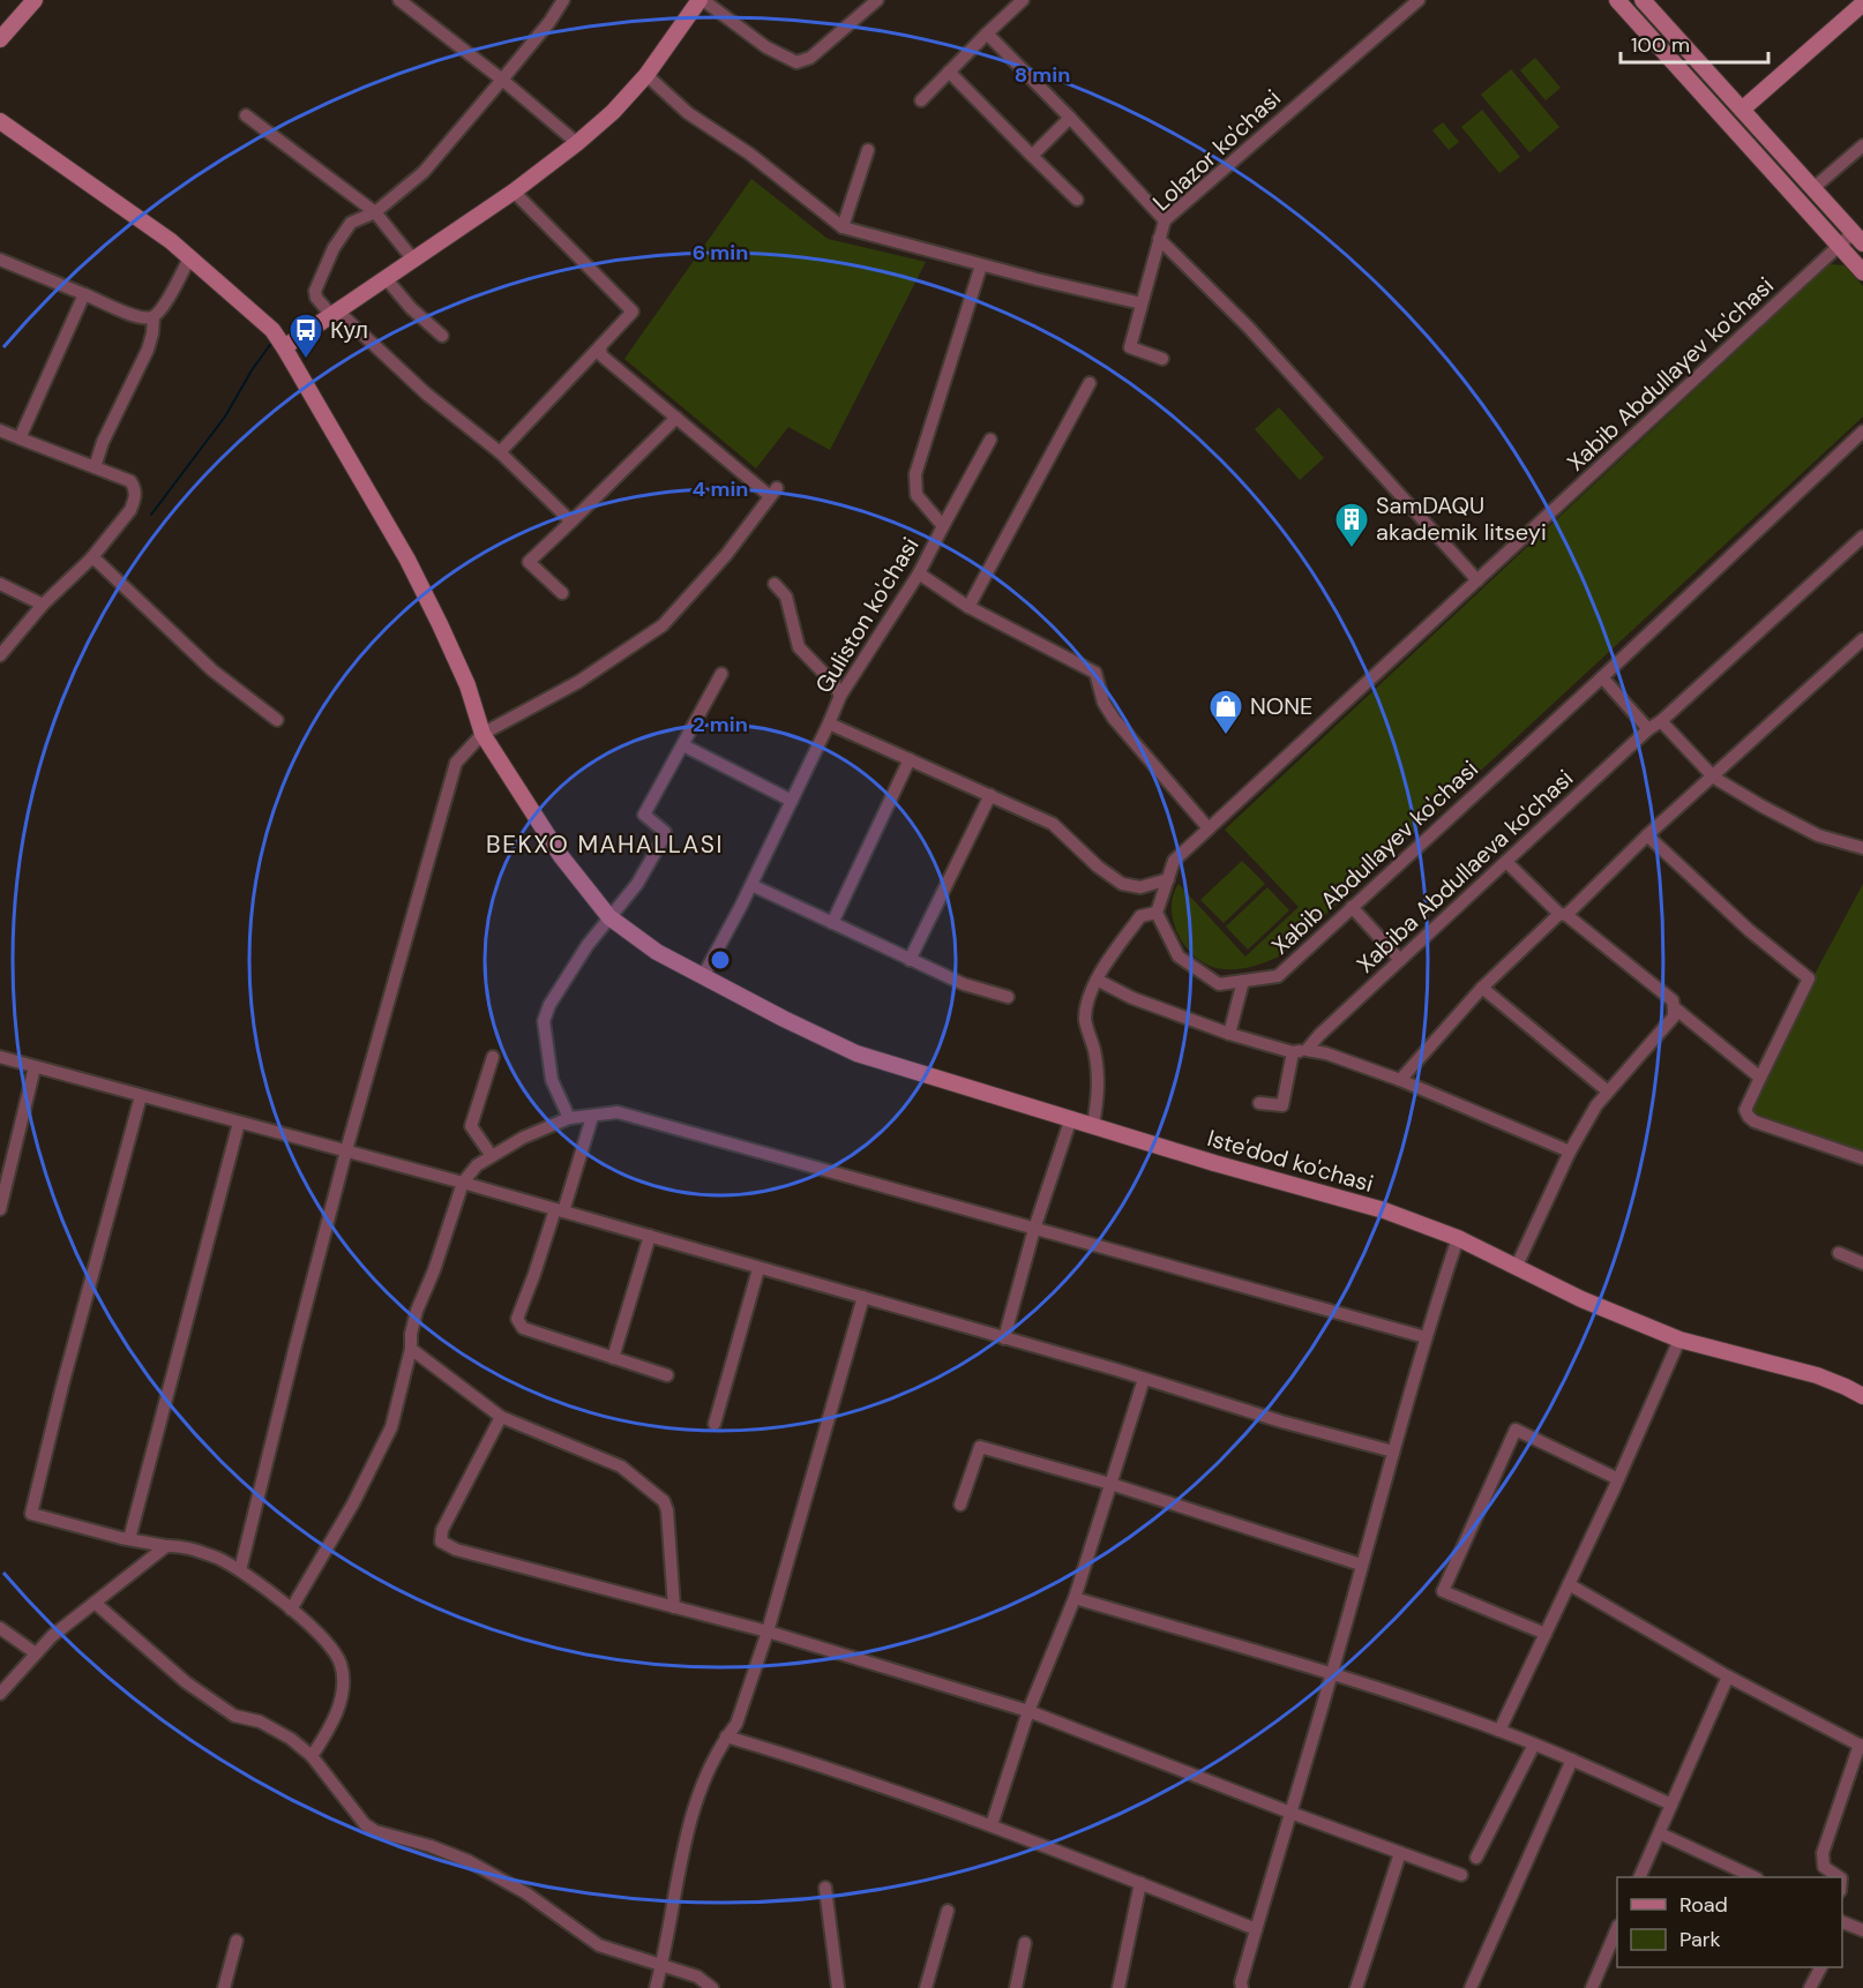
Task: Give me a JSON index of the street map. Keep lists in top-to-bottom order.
{
  "streets": {
    "street": [
      "Lolazor ko'chasi",
      "Xabib Abdullayev ko'chasi",
      "Guliston ko'chasi",
      "Xabiba Abdullaeva ko'chasi",
      "Iste'dod ko'chasi"
    ]
  },
  "crossings": [
    ["Guliston ko'chasi", "Iste'dod ko'chasi"]
  ],
  "districts": ["BEKXO MAHALLASI"],
  "places": {
    "bus stop": ["Кул"],
    "building": ["SamDAQU akademik litseyi"],
    "shop": ["NONE"]
  },
  "legend": ["Road", "Park"],
  "scale_bar": "100 m",
  "rings": [
    "8 min",
    "6 min",
    "4 min",
    "2 min"
  ]
}
